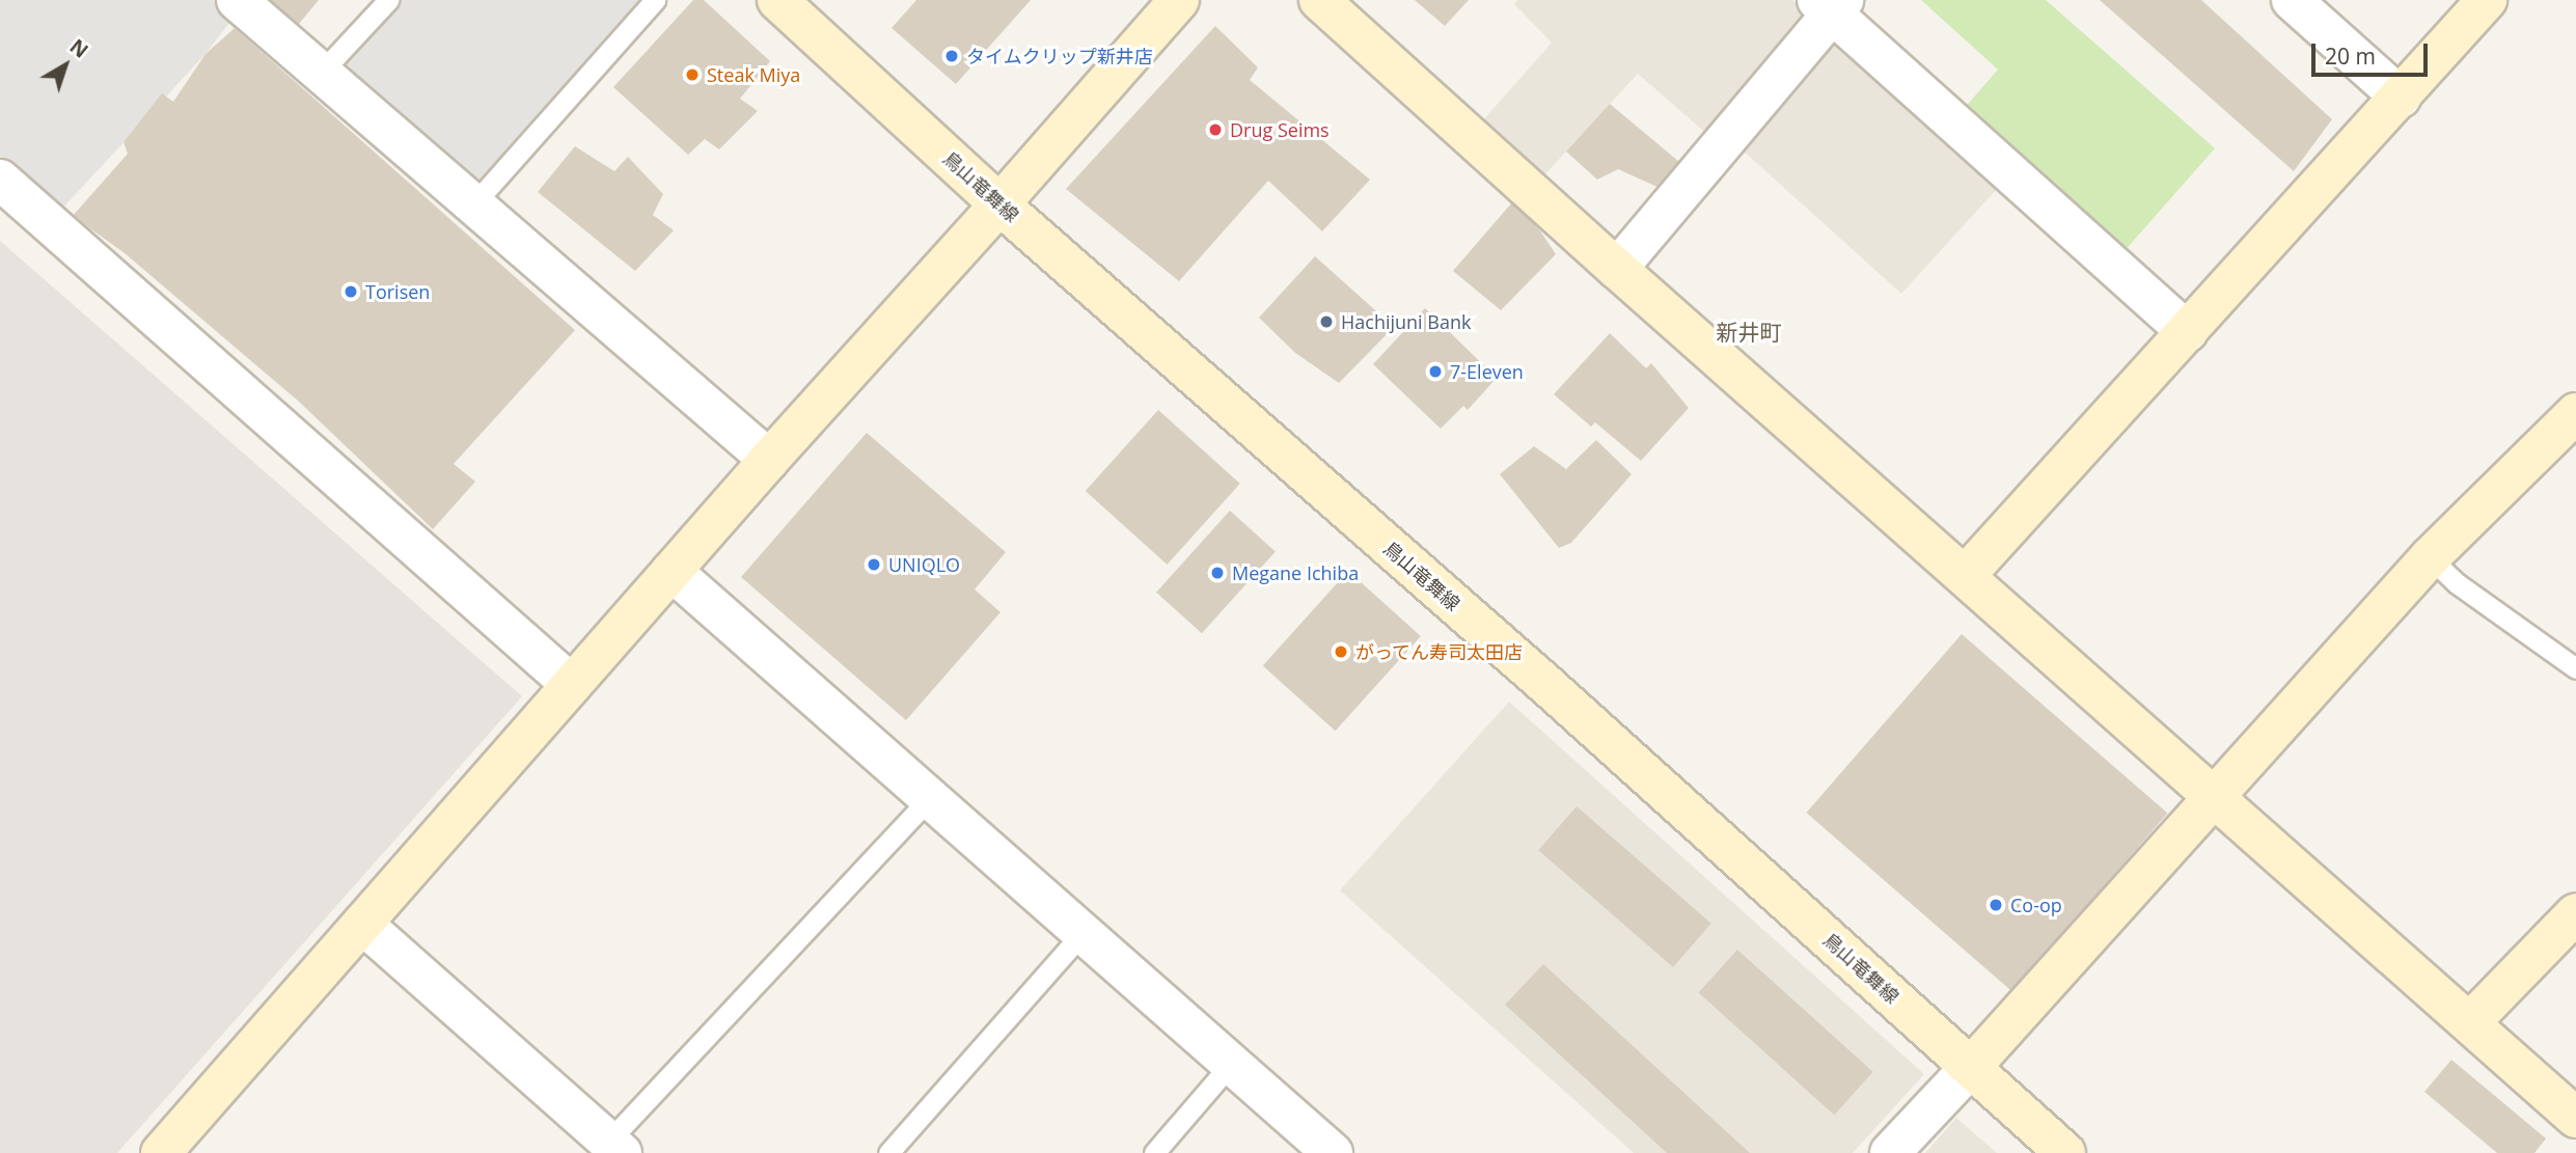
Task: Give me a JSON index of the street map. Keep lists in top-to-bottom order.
{
  "streets": {
    "street": ["鳥山竜舞線"]
  },
  "districts": ["新井町"],
  "places": [
    "タイムクリップ新井店",
    "Steak Miya",
    "Drug Seims",
    "Torisen",
    "Hachijuni Bank",
    "7-Eleven",
    "UNIQLO",
    "Megane Ichiba",
    "がってん寿司太田店",
    "Co-op"
  ],
  "scale_bar": "20 m",
  "north": "top right"
}
